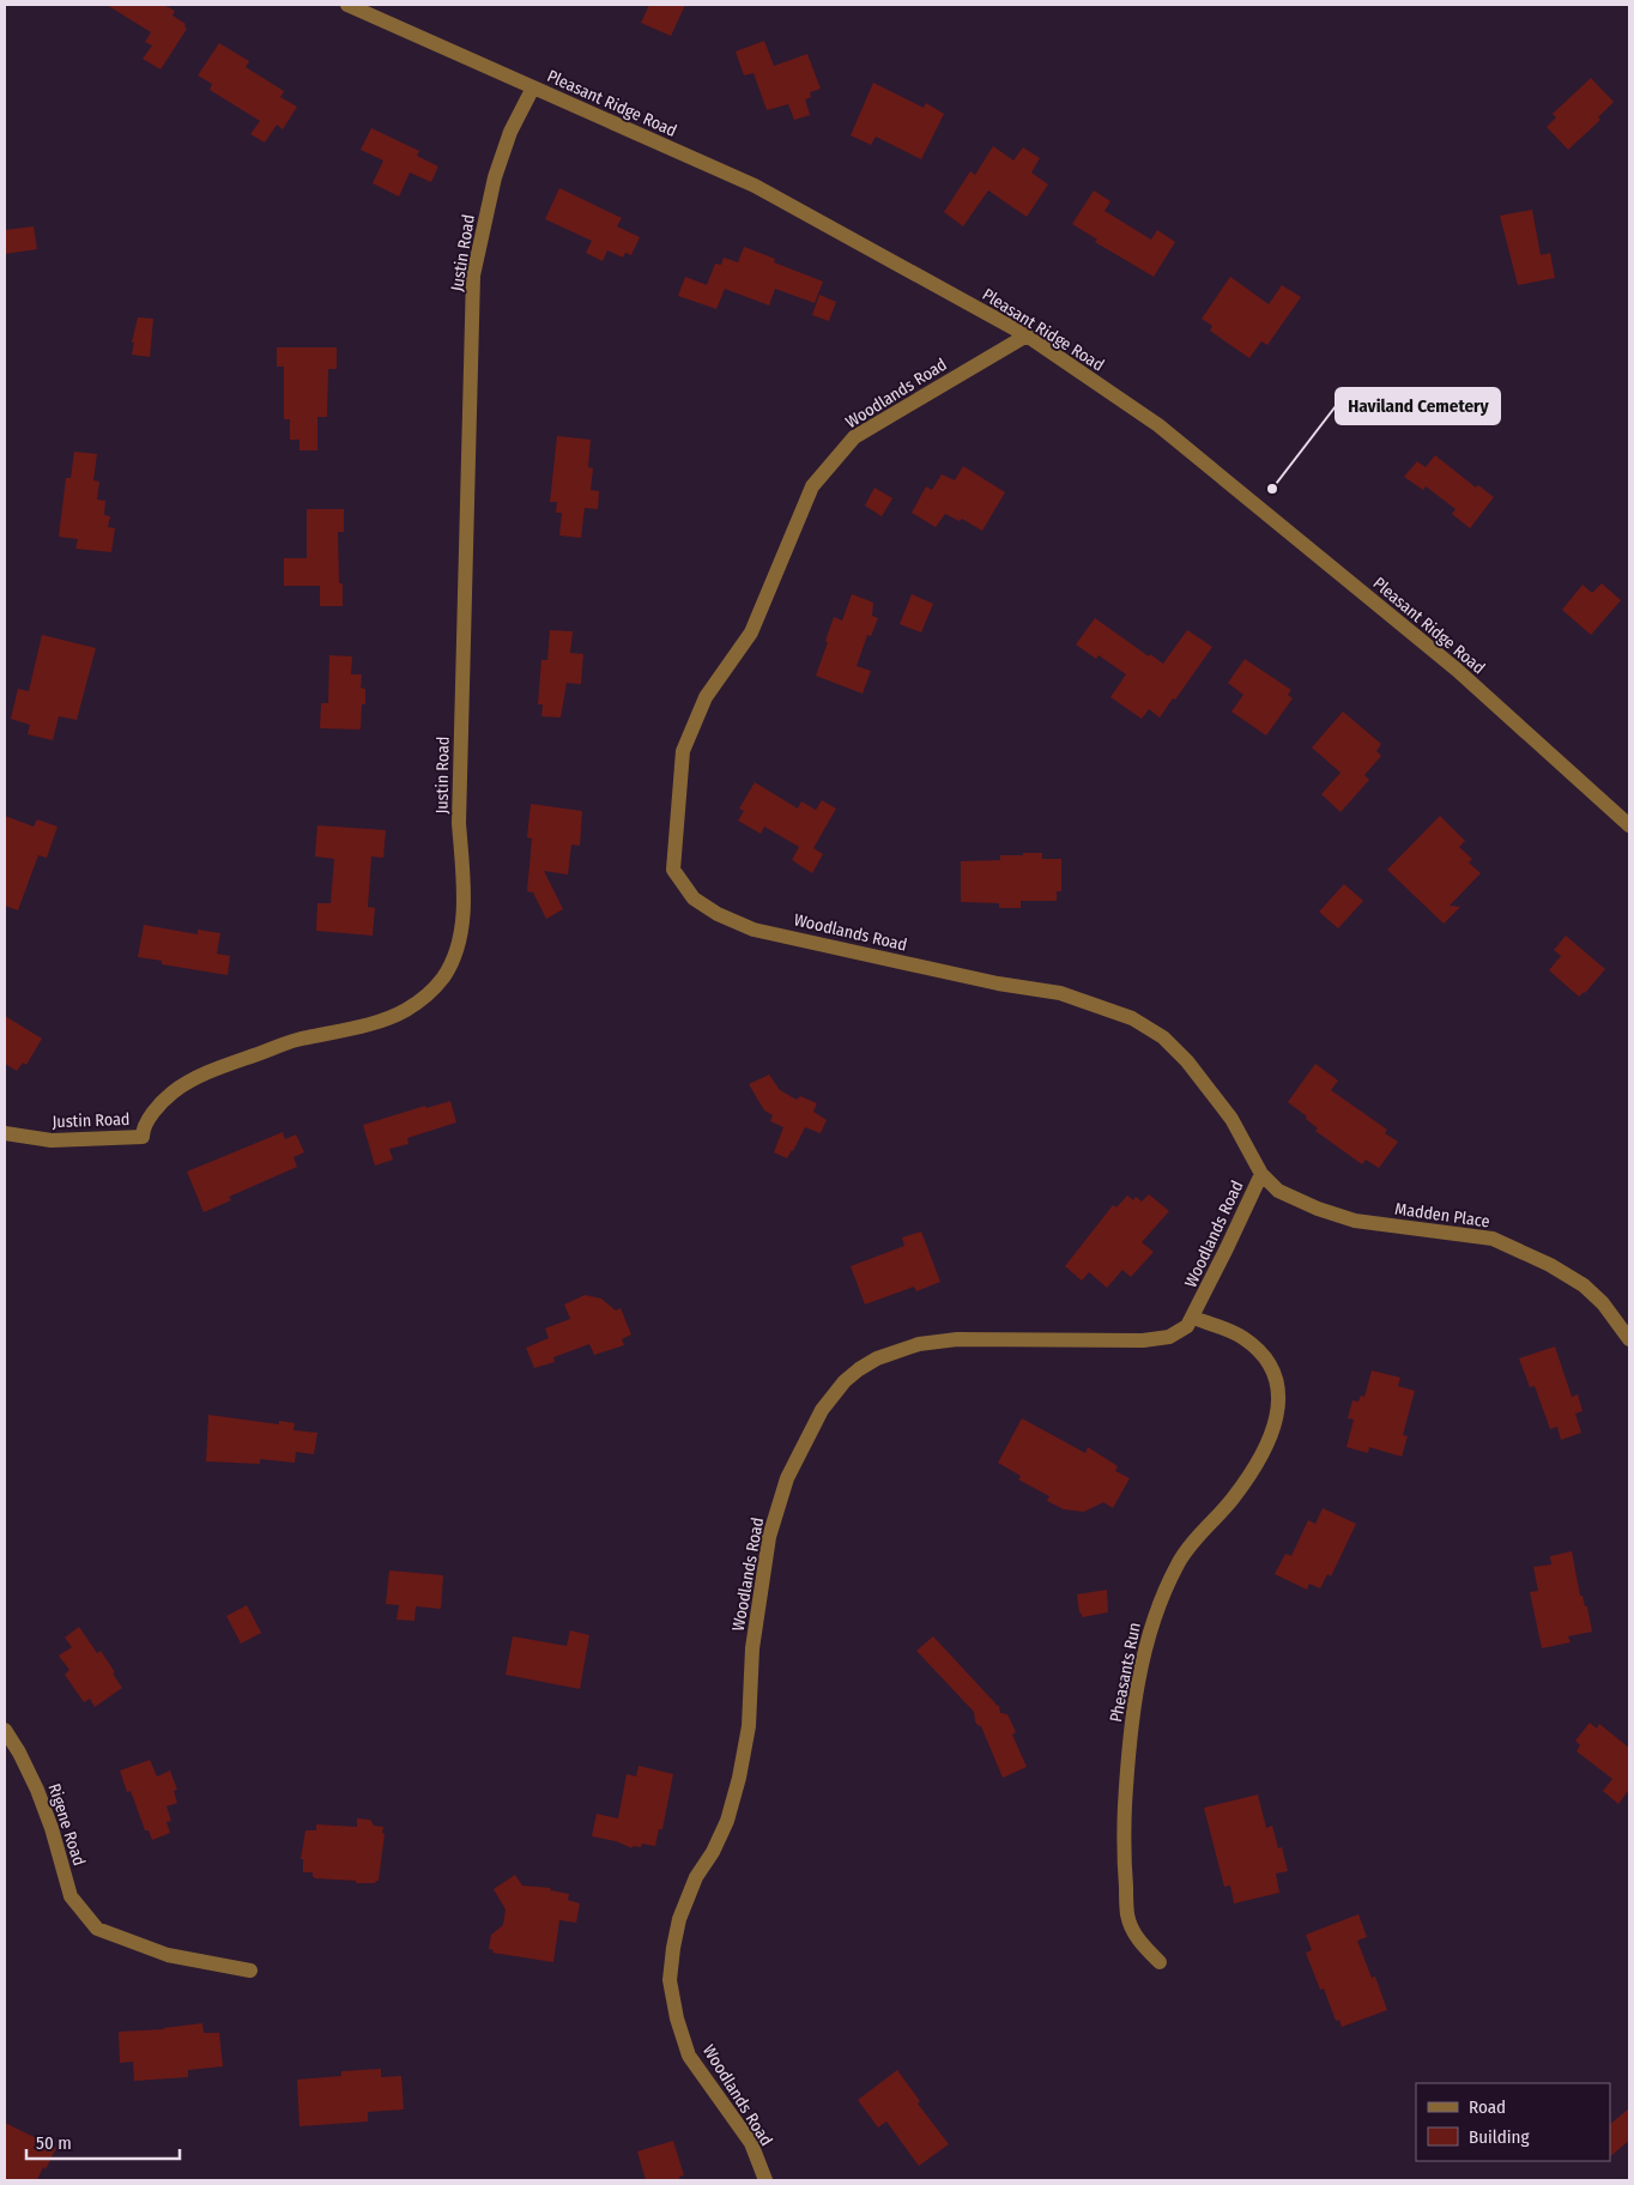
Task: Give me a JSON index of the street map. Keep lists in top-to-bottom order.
{
  "streets": {
    "street": [
      "Pleasant Ridge Road",
      "Justin Road",
      "Woodlands Road",
      "Madden Place",
      "Pheasants Run",
      "Rigene Road"
    ]
  },
  "crossings": [
    ["Pleasant Ridge Road", "Justin Road"],
    ["Pleasant Ridge Road", "Woodlands Road"],
    ["Woodlands Road", "Madden Place"],
    ["Woodlands Road", "Pheasants Run"]
  ],
  "places": ["Haviland Cemetery"],
  "legend": ["Road", "Building"],
  "scale_bar": "50 m"
}
